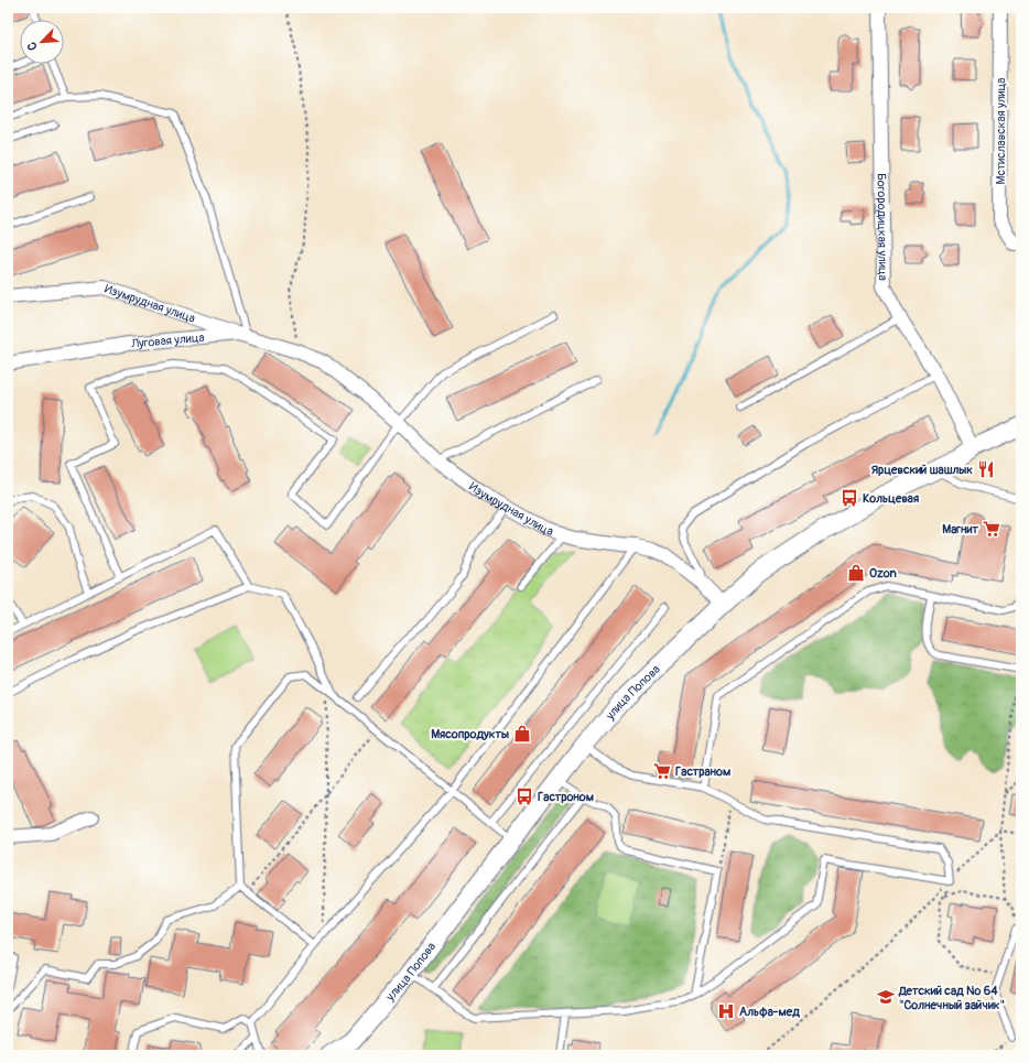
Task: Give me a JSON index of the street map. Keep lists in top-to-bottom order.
{
  "streets": {
    "street": [
      "Мстиславская улица",
      "Богородицкая улица",
      "Изумрудная улица",
      "Луговая улица",
      "улица Попова"
    ]
  },
  "crossings": [
    ["Богородицкая улица", "улица Попова"],
    ["Изумрудная улица", "Луговая улица"],
    ["Изумрудная улица", "улица Попова"]
  ],
  "places": {
    "restaurant": ["Ярцевский шашлык"],
    "bus stop": ["Кольцевая", "Гастроном"],
    "supermarket": ["Магнит", "Гастраном"],
    "shop": ["Ozon", "Мясопродукты"],
    "school or university": ["Детский сад № 64 \"Солнечный зайчик\""],
    "hospital": ["Альфа-мед"]
  },
  "north": "bottom left"
}
